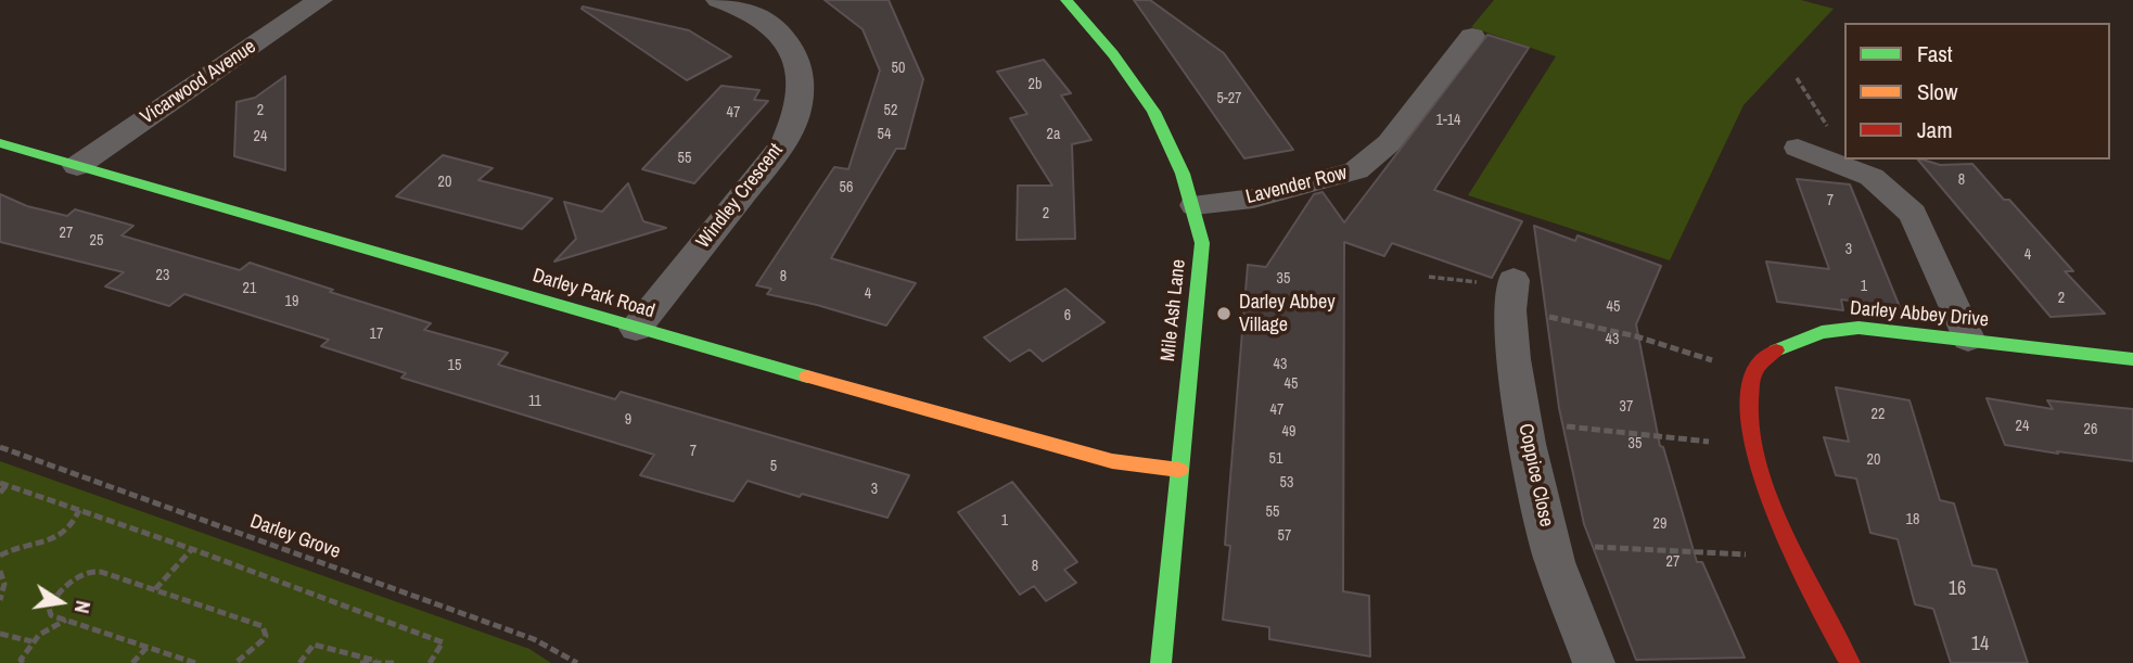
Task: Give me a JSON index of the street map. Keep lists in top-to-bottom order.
{
  "streets": {
    "street": [
      "Vicarwood Avenue",
      "Lavender Row",
      "Windley Crescent",
      "Darley Park Road",
      "Mile Ash Lane",
      "Darley Abbey Drive",
      "Coppice Close"
    ],
    "path": ["Darley Grove"]
  },
  "crossings": [
    ["Vicarwood Avenue", "Darley Park Road"],
    ["Lavender Row", "Mile Ash Lane"],
    ["Windley Crescent", "Darley Park Road"],
    ["Darley Park Road", "Mile Ash Lane"]
  ],
  "places": ["Darley Abbey Village"],
  "house_numbers": [
    "50",
    "2b",
    "5-27",
    "2",
    "52",
    "47",
    "1-14",
    "54",
    "2a",
    "24",
    "55",
    "8",
    "20",
    "56",
    "7",
    "2",
    "27",
    "25",
    "3",
    "4",
    "23",
    "8",
    "35",
    "1",
    "21",
    "4",
    "2",
    "19",
    "45",
    "6",
    "17",
    "43",
    "43",
    "15",
    "45",
    "11",
    "37",
    "47",
    "22",
    "9",
    "24",
    "26",
    "49",
    "35",
    "7",
    "51",
    "20",
    "5",
    "53",
    "3",
    "55",
    "18",
    "1",
    "29",
    "57",
    "27",
    "8",
    "16",
    "14"
  ],
  "legend": ["Fast", "Slow", "Jam"],
  "north": "right"
}
